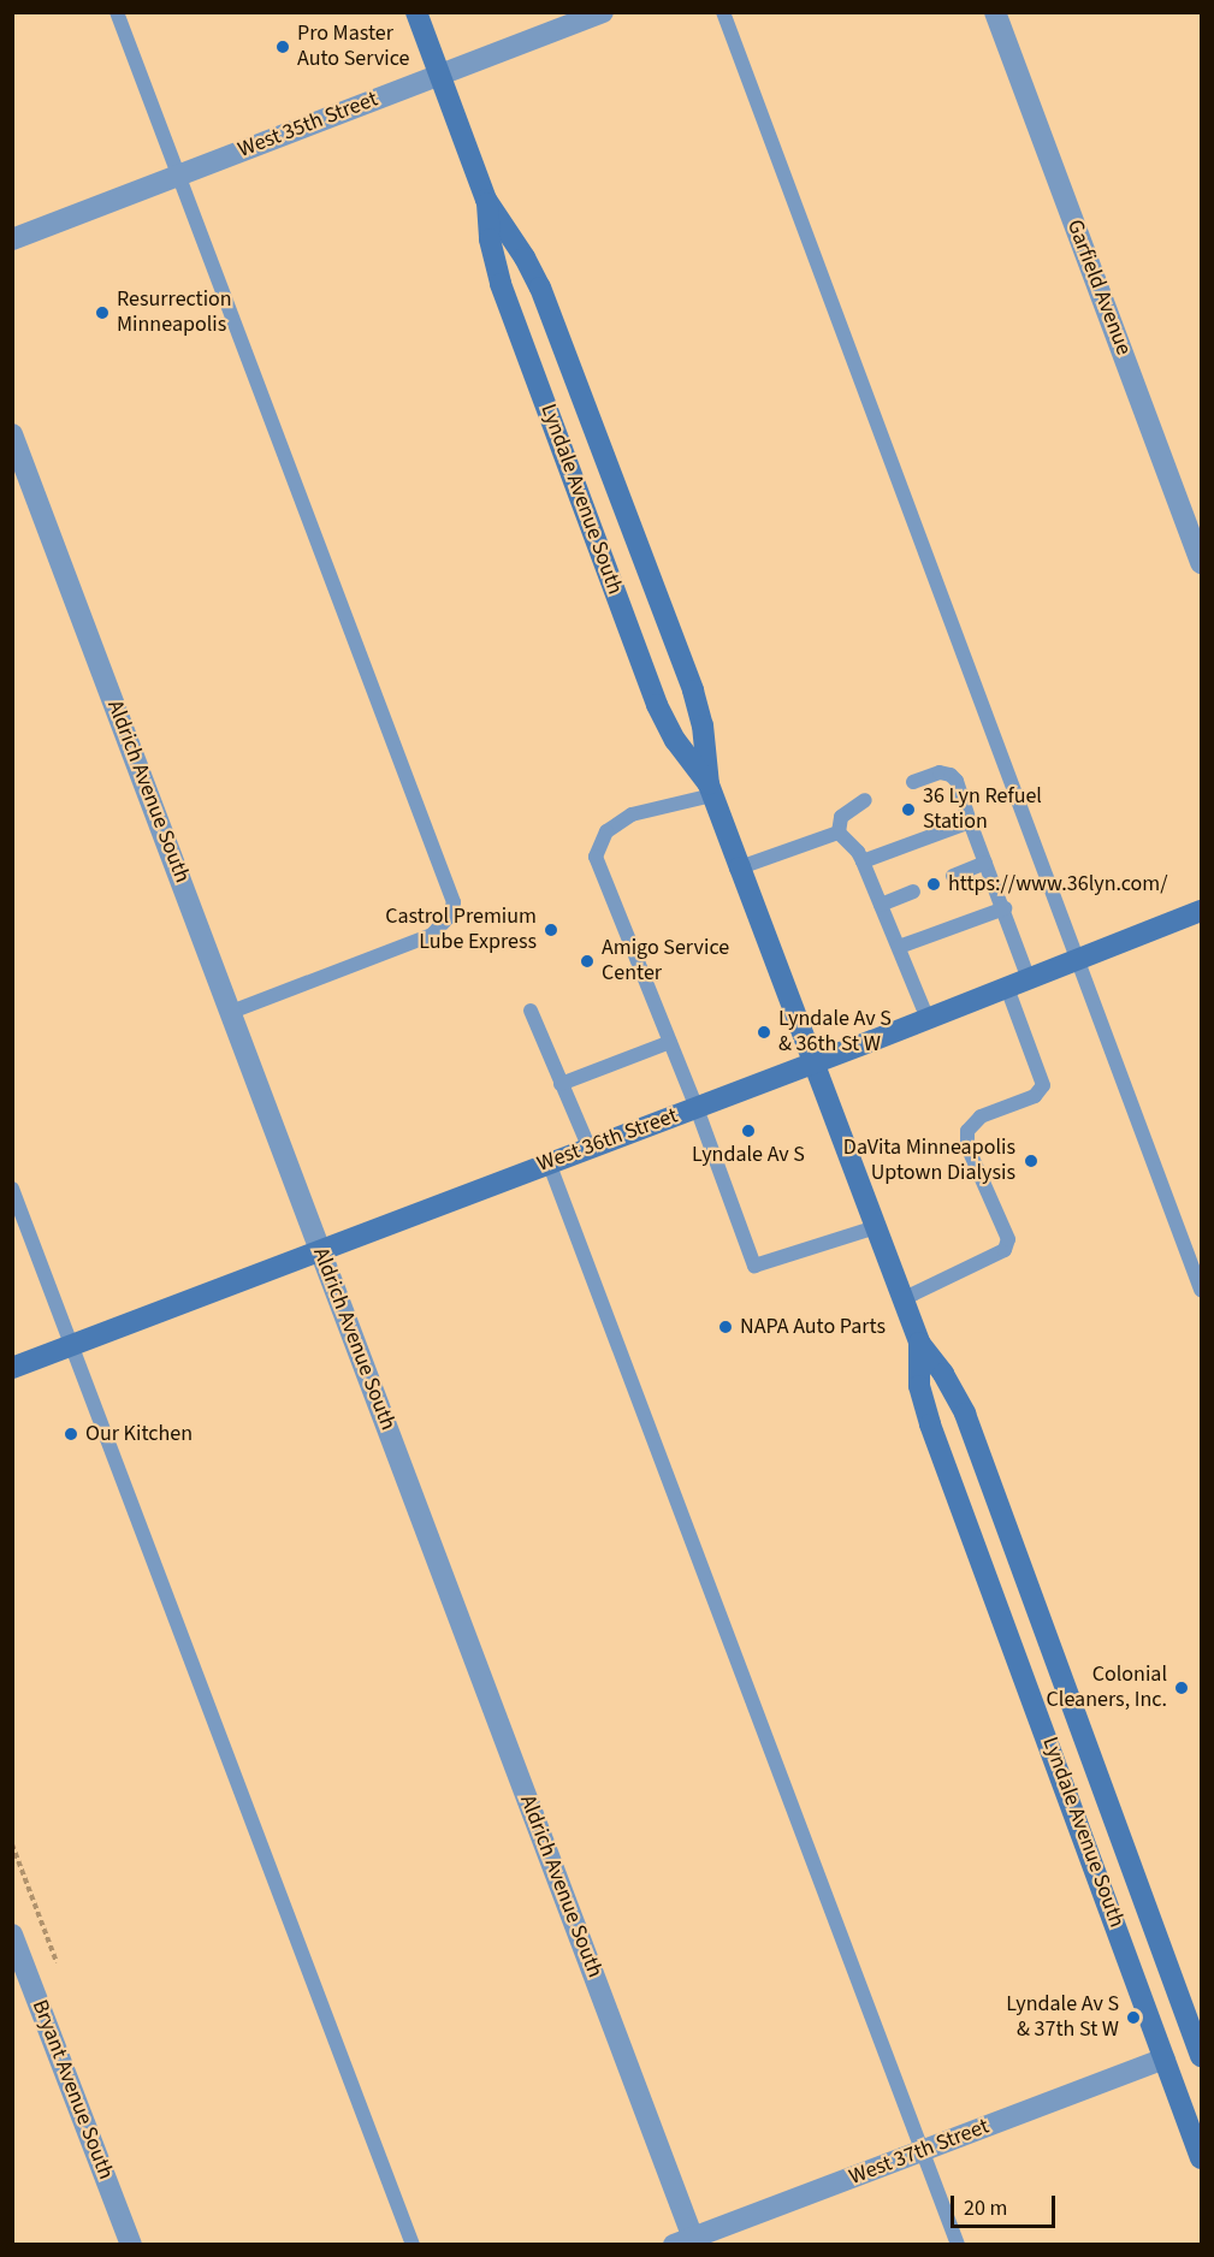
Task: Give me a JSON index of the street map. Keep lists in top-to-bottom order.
{
  "streets": {
    "main road": ["Lyndale Avenue South", "West 36th Street"],
    "street": [
      "West 35th Street",
      "Garfield Avenue",
      "Aldrich Avenue South",
      "Bryant Avenue South",
      "West 37th Street"
    ]
  },
  "crossings": [
    ["West 35th Street", "Lyndale Avenue South"],
    ["Lyndale Avenue South", "West 36th Street"],
    ["Lyndale Avenue South", "West 37th Street"],
    ["Aldrich Avenue South", "West 36th Street"],
    ["Aldrich Avenue South", "West 37th Street"]
  ],
  "places": [
    "Pro Master Auto Service",
    "Resurrection Minneapolis",
    "36 Lyn Refuel Station",
    "https://www.36lyn.com/",
    "Castrol Premium Lube Express",
    "Amigo Service Center",
    "Lyndale Av S & 36th St W",
    "Lyndale Av S",
    "DaVita Minneapolis Uptown Dialysis",
    "NAPA Auto Parts",
    "Our Kitchen",
    "Colonial Cleaners, Inc.",
    "Lyndale Av S & 37th St W"
  ],
  "scale_bar": "20 m"
}
